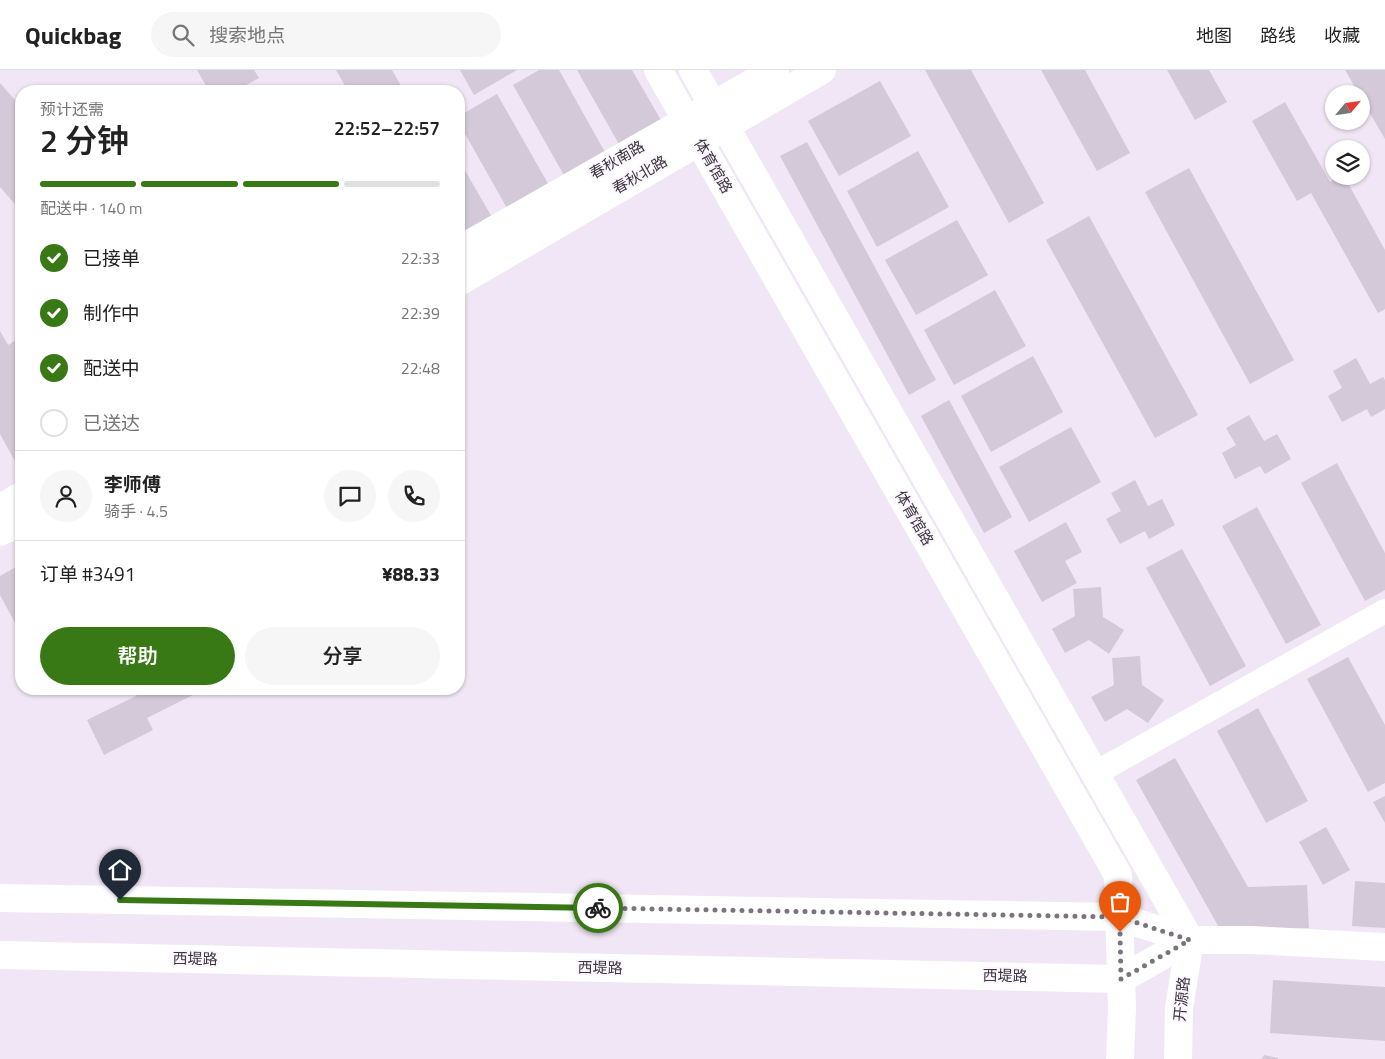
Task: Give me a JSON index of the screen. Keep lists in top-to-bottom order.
{
  "streets": {
    "street": [
      "春秋南路",
      "体育馆路",
      "春秋北路",
      "西堤路",
      "开源路"
    ]
  },
  "crossings": [
    ["春秋南路", "体育馆路"],
    ["春秋南路", "春秋北路"],
    ["体育馆路", "春秋北路"],
    ["体育馆路", "西堤路"],
    ["体育馆路", "开源路"]
  ],
  "north": "top right",
  "page": {
    "header": "Quickbag",
    "search": "搜索地点",
    "nav": ["地图", "路线", "收藏"],
    "heading": ["2 分钟", "预计还需", "22:52–22:57"],
    "panel": [
      "李师傅",
      "骑手 · 4.5",
      "订单 #3491",
      "¥88.33"
    ],
    "bar": "配送中 · 140 m",
    "list": [
      ["已接单", "22:33"],
      ["制作中", "22:39"],
      ["配送中", "22:48"],
      "已送达"
    ],
    "buttons": ["帮助", "分享"]
  }
}
